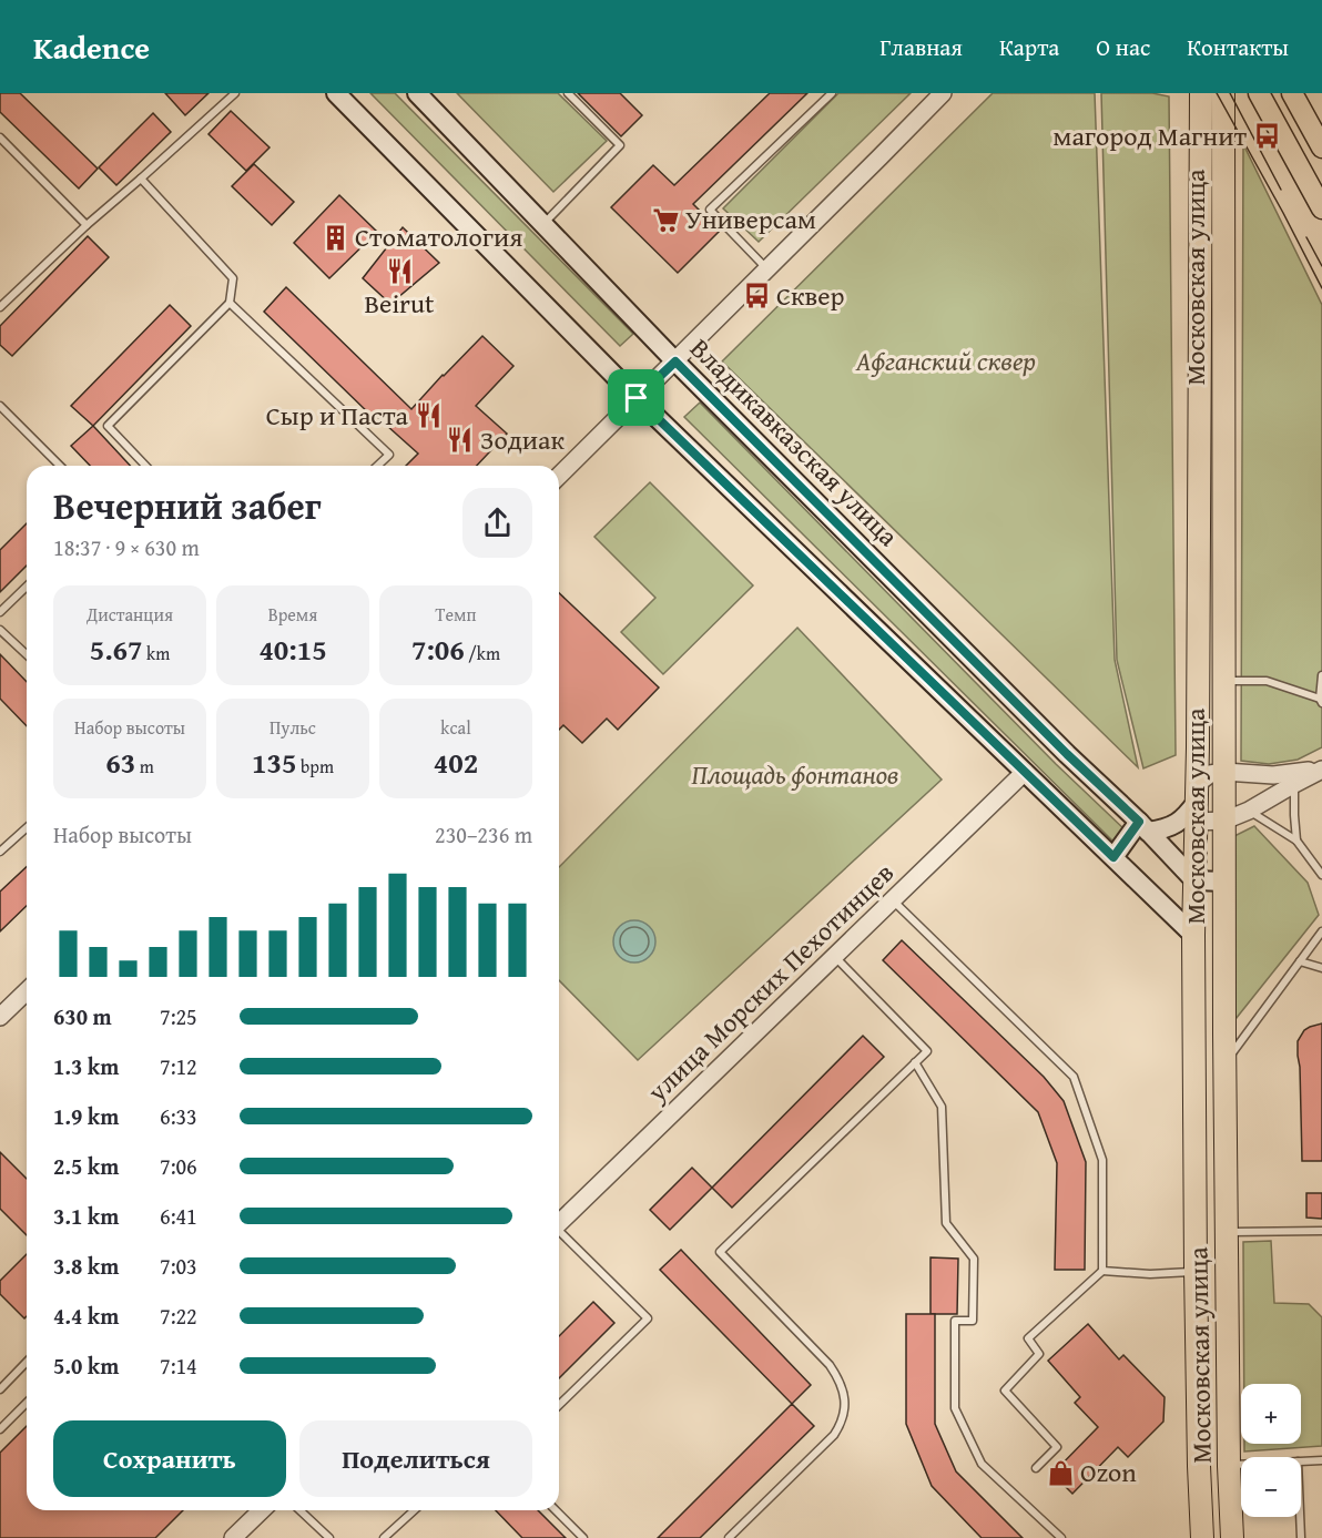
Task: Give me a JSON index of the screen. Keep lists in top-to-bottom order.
{
  "streets": {
    "highway": ["Московская улица"],
    "main road": ["Владикавказская улица"],
    "street": ["улица Морских Пехотинцев"]
  },
  "crossings": [
    ["Московская улица", "Владикавказская улица"]
  ],
  "parks": ["Афганский сквер", "Площадь фонтанов"],
  "places": {
    "bus stop": ["магород Магнит", "Сквер"],
    "supermarket": ["Универсам"],
    "building": ["Стоматология"],
    "restaurant": ["Beirut", "Сыр и Паста", "Зодиак"],
    "shop": ["Ozon"]
  },
  "page": {
    "header": "Kadence",
    "nav": [
      "Главная",
      "Карта",
      "О нас",
      "Контакты"
    ],
    "heading": ["Вечерний забег", "18:37 · 9 × 630 m"],
    "stats": [
      ["Дистанция", "5.67 km"],
      ["Время", "40:15"],
      ["Темп", "7:06 /km"],
      ["Набор высоты", "63 m"],
      ["Пульс", "135 bpm"],
      ["kcal", "402"]
    ],
    "chart": ["Набор высоты", "230–236 m"],
    "list": [
      {
        "name": "630 m",
        "note": "7:25"
      },
      {
        "name": "1.3 km",
        "note": "7:12"
      },
      {
        "name": "1.9 km",
        "note": "6:33"
      },
      {
        "name": "2.5 km",
        "note": "7:06"
      },
      {
        "name": "3.1 km",
        "note": "6:41"
      },
      {
        "name": "3.8 km",
        "note": "7:03"
      },
      {
        "name": "4.4 km",
        "note": "7:22"
      },
      {
        "name": "5.0 km",
        "note": "7:14"
      }
    ],
    "map_buttons": ["+", "−"],
    "buttons": ["Сохранить", "Поделиться"]
  }
}
